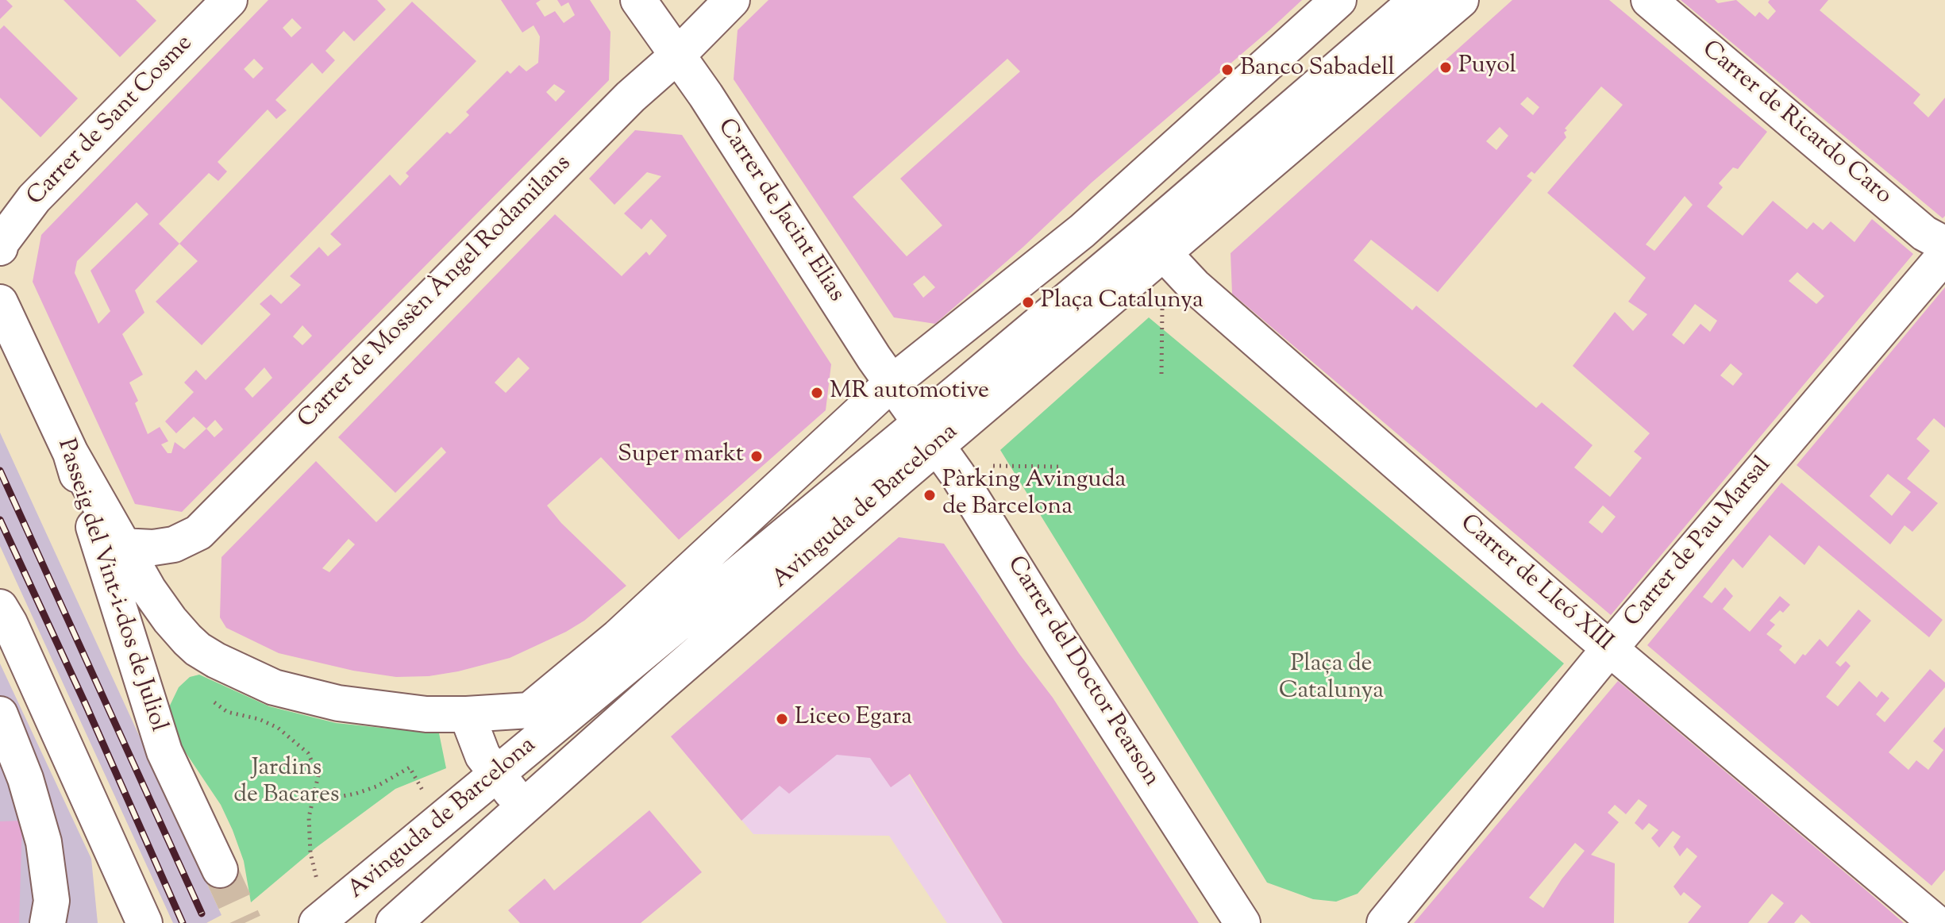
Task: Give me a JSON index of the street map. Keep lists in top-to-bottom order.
{
  "streets": {
    "street": [
      "Carrer de Sant Cosme",
      "Carrer de Ricardo Caro",
      "Carrer de Jacint Elias",
      "Carrer de Mossèn Àngel Rodamilans",
      "Avinguda de Barcelona",
      "Carrer de Pau Marsal",
      "Carrer de Lleó XIII",
      "Passeig del Vint-i-dos de Juliol",
      "Carrer del Doctor Pearson"
    ]
  },
  "crossings": [
    ["Carrer de Jacint Elias", "Carrer de Mossèn Àngel Rodamilans"],
    ["Carrer de Jacint Elias", "Avinguda de Barcelona"],
    ["Carrer de Jacint Elias", "Carrer del Doctor Pearson"],
    ["Carrer de Mossèn Àngel Rodamilans", "Avinguda de Barcelona"],
    ["Avinguda de Barcelona", "Carrer de Lleó XIII"],
    ["Avinguda de Barcelona", "Passeig del Vint-i-dos de Juliol"],
    ["Avinguda de Barcelona", "Carrer del Doctor Pearson"],
    ["Carrer de Pau Marsal", "Carrer de Lleó XIII"]
  ],
  "parks": ["Plaça de Catalunya", "Jardins de Bacares"],
  "places": [
    "Puyol",
    "Banco Sabadell",
    "Plaça Catalunya",
    "MR automotive",
    "Super markt",
    "Pàrking Avinguda de Barcelona",
    "Liceo Egara"
  ]
}
